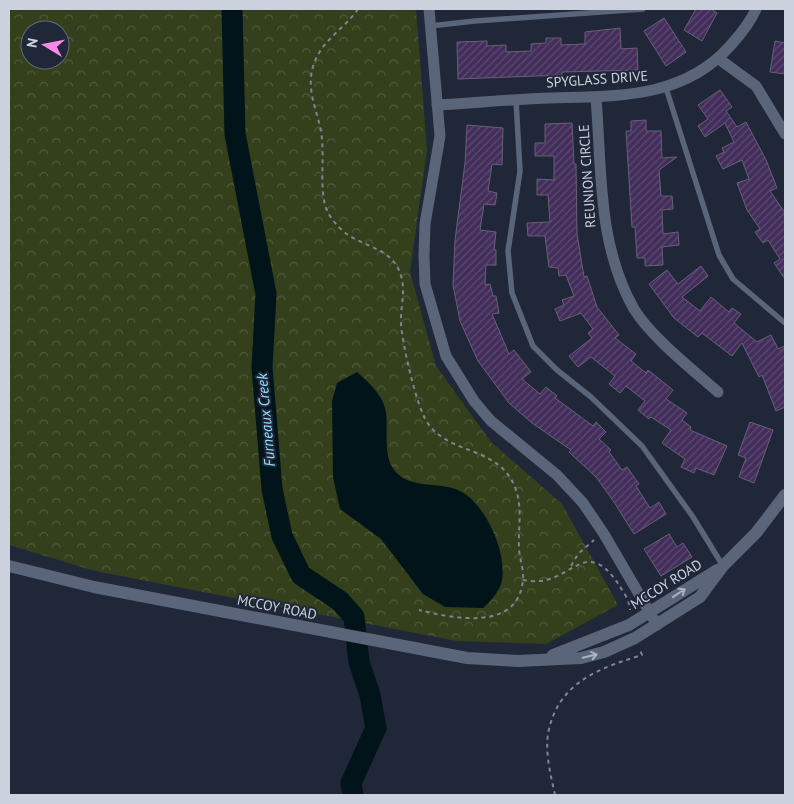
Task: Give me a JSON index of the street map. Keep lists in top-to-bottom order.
{
  "streets": {
    "street": ["SPYGLASS DRIVE", "REUNION CIRCLE", "MCCOY ROAD"]
  },
  "crossings": [
    ["SPYGLASS DRIVE", "REUNION CIRCLE"]
  ],
  "water": ["Furneaux Creek"],
  "north": "left"
}
